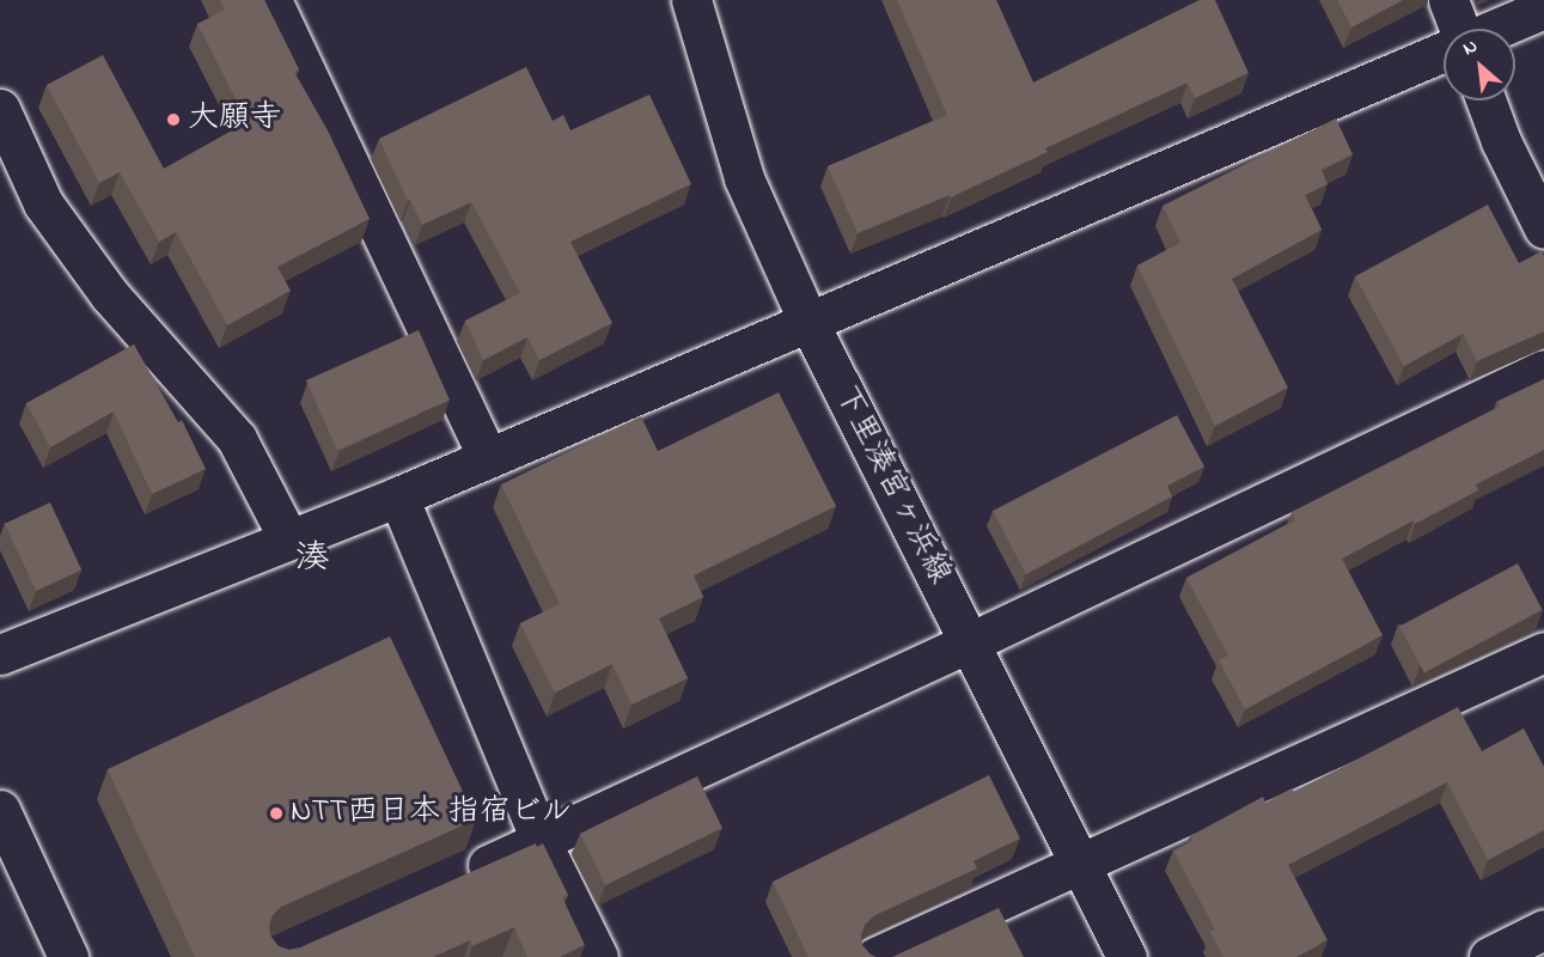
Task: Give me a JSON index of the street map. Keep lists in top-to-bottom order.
{
  "streets": {
    "street": ["下里湊宮ヶ浜線"]
  },
  "districts": ["湊"],
  "places": ["大願寺", "NTT西日本 指宿ビル"],
  "north": "top left"
}
